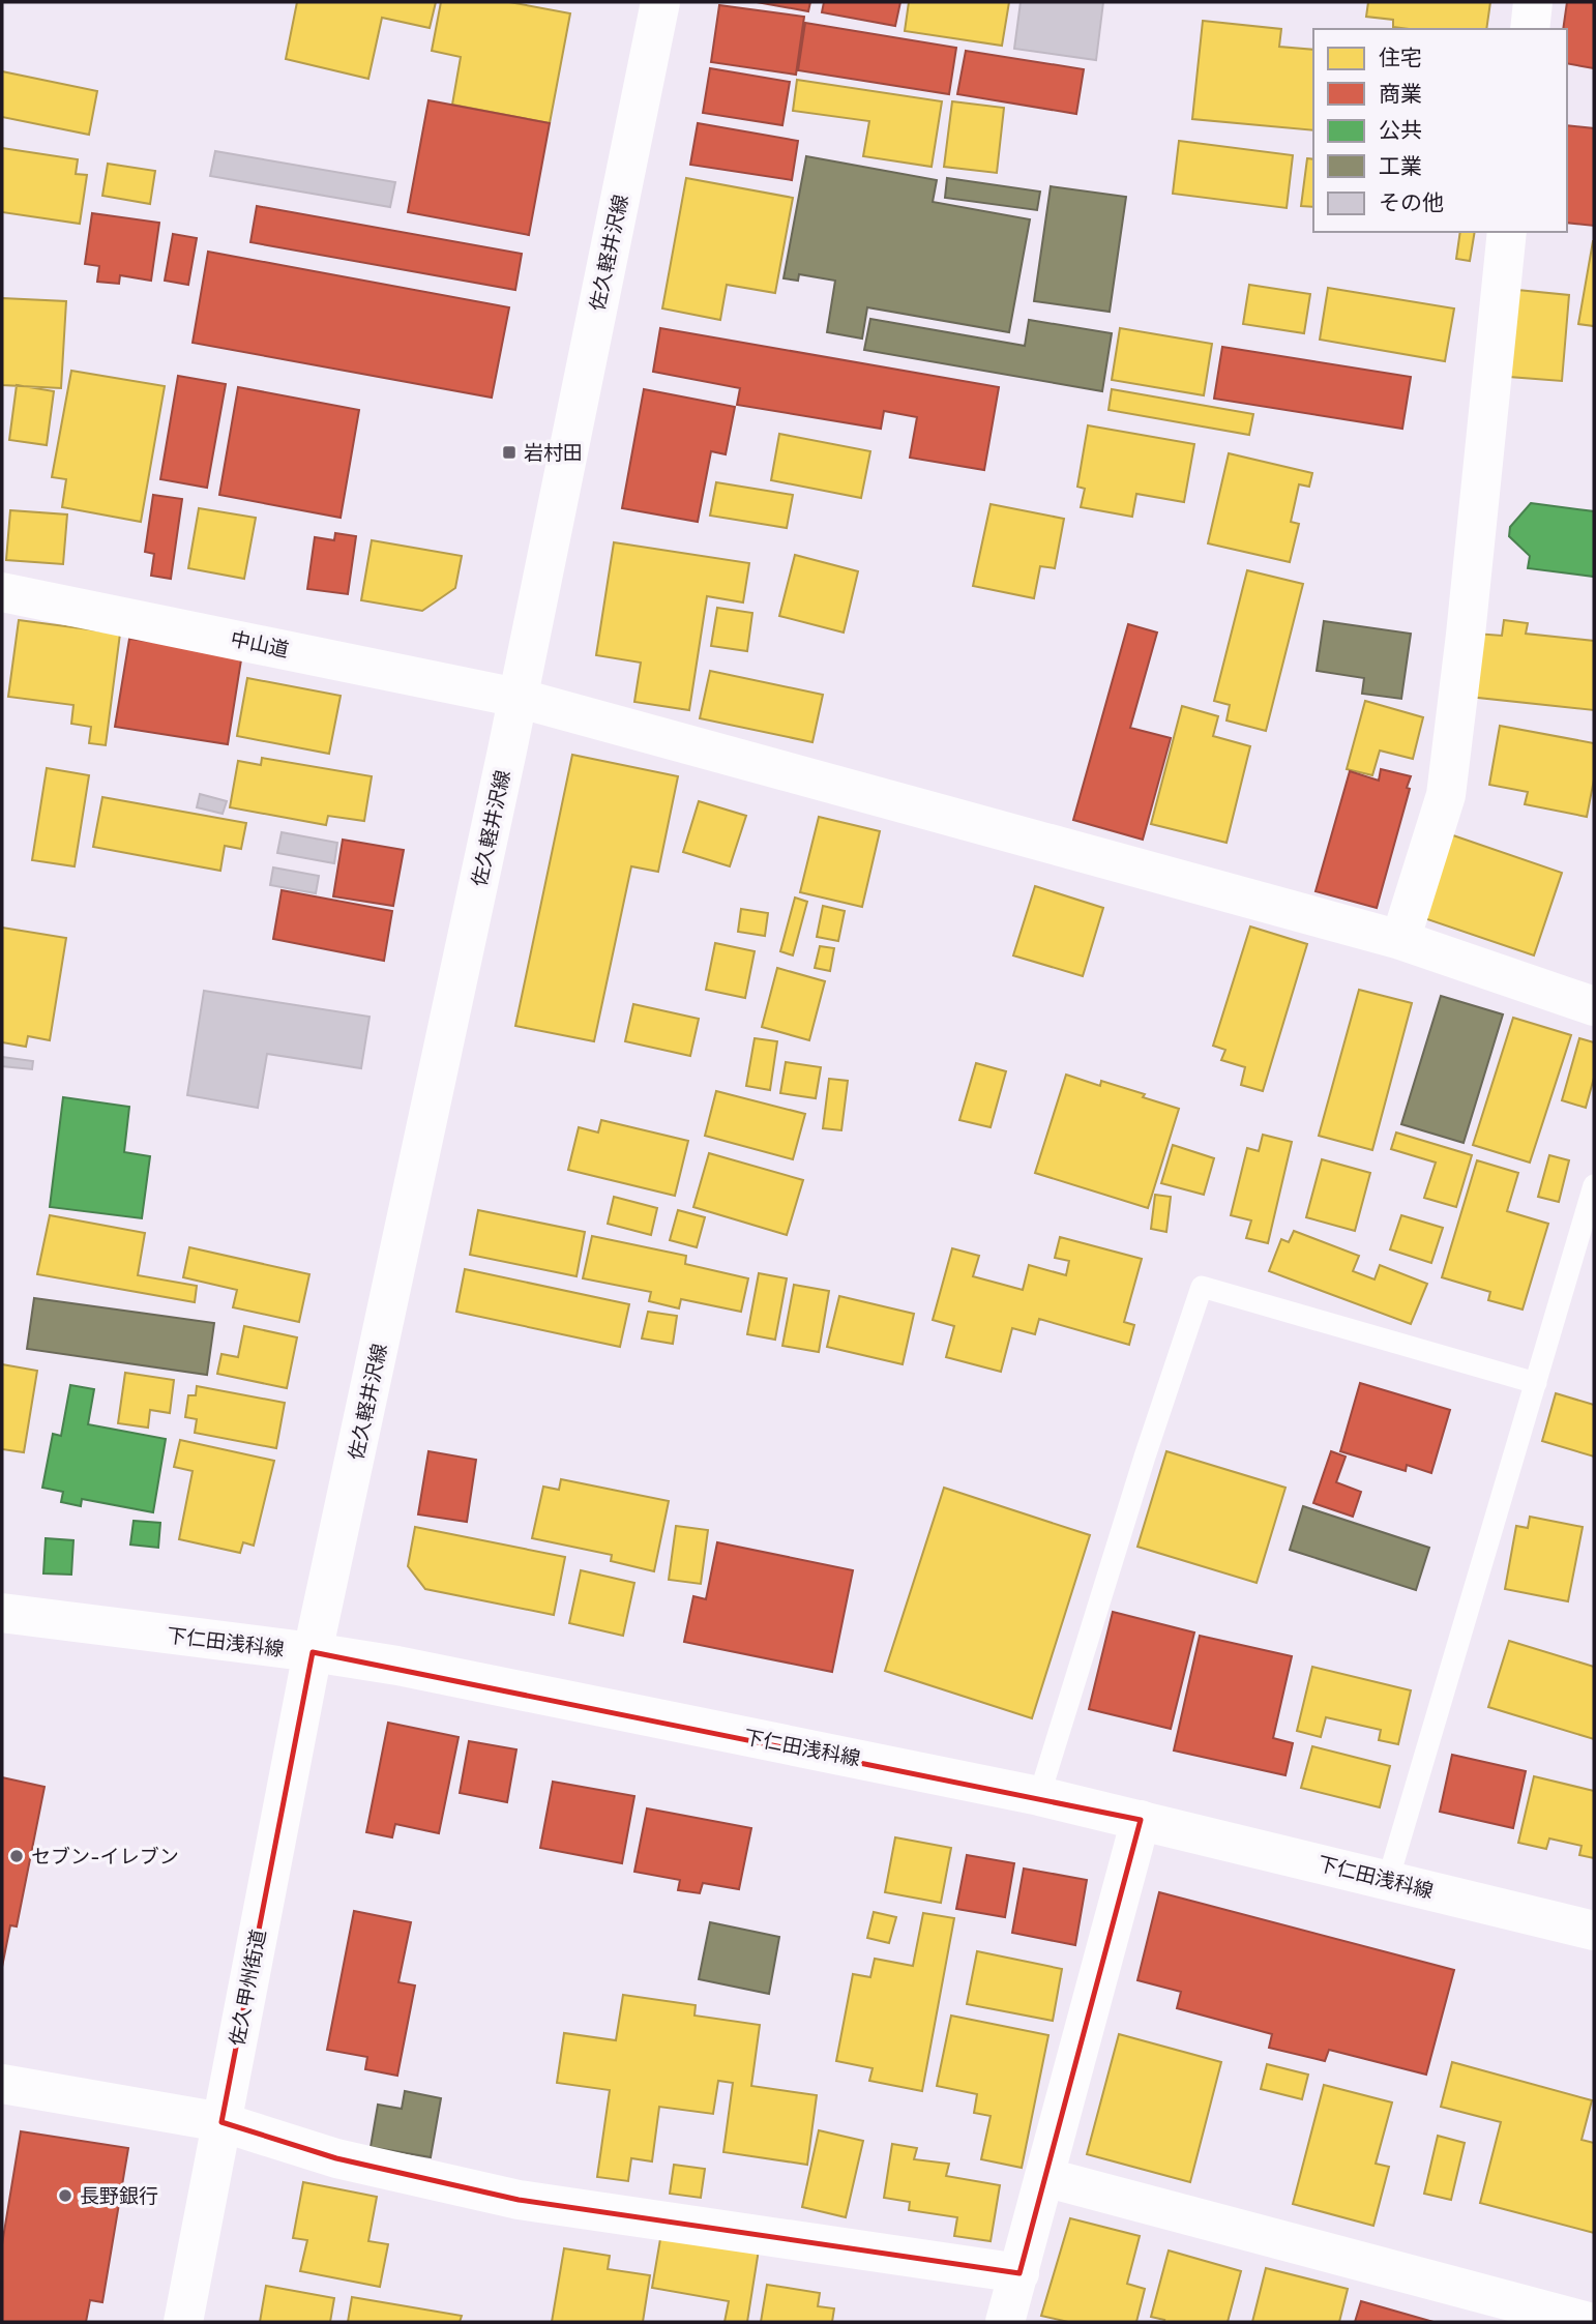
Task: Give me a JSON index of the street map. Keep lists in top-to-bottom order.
{
  "streets": {
    "street": [
      "佐久軽井沢線",
      "中山道",
      "下仁田浅科線",
      "佐久甲州街道"
    ]
  },
  "crossings": [
    ["佐久軽井沢線", "中山道"],
    ["佐久軽井沢線", "下仁田浅科線"],
    ["佐久軽井沢線", "佐久甲州街道"],
    ["下仁田浅科線", "佐久甲州街道"]
  ],
  "places": {
    "transit": ["岩村田"],
    "other": ["セブン-イレブン", "長野銀行"]
  },
  "legend": [
    "住宅",
    "商業",
    "公共",
    "工業",
    "その他"
  ]
}
